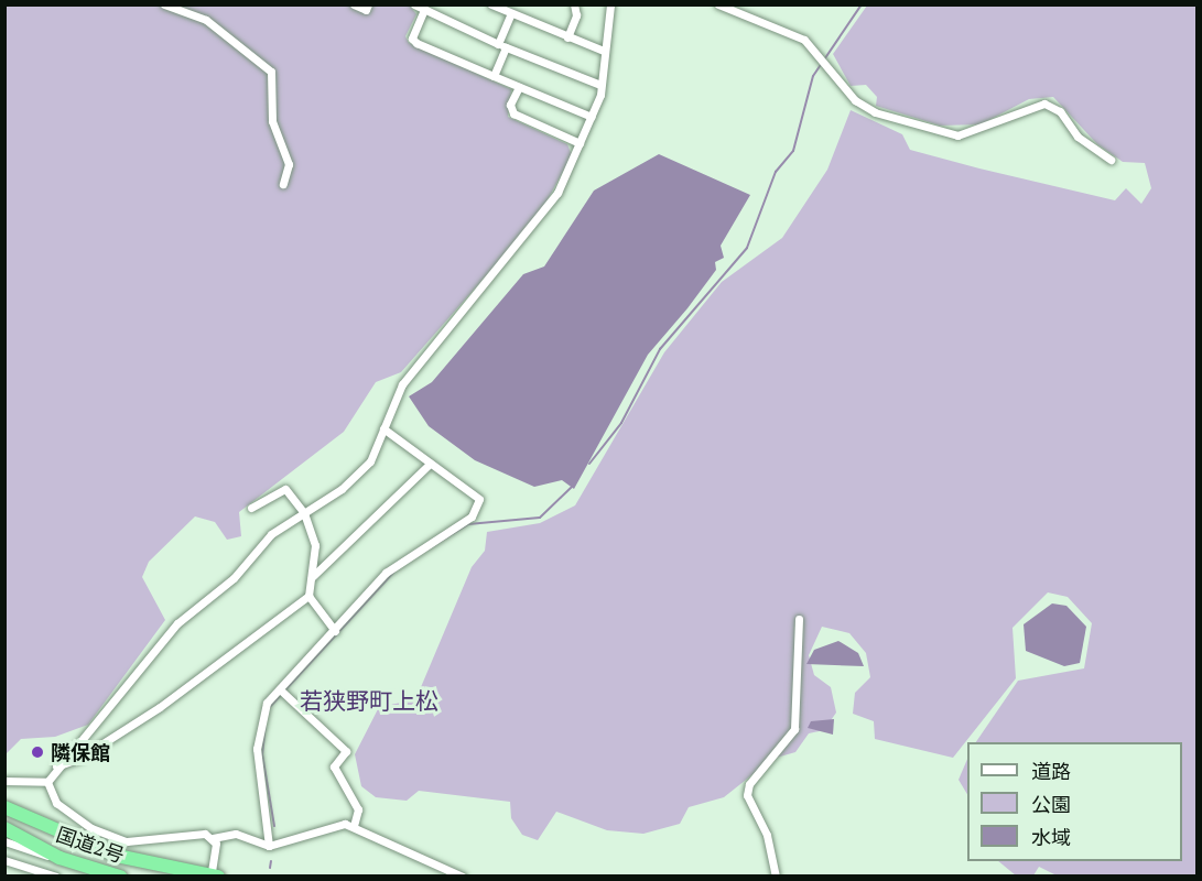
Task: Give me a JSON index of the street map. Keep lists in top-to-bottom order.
{
  "streets": {
    "highway": ["国道2号"]
  },
  "districts": ["若狭野町上松"],
  "places": ["隣保館"],
  "legend": ["道路", "公園", "水域"]
}
